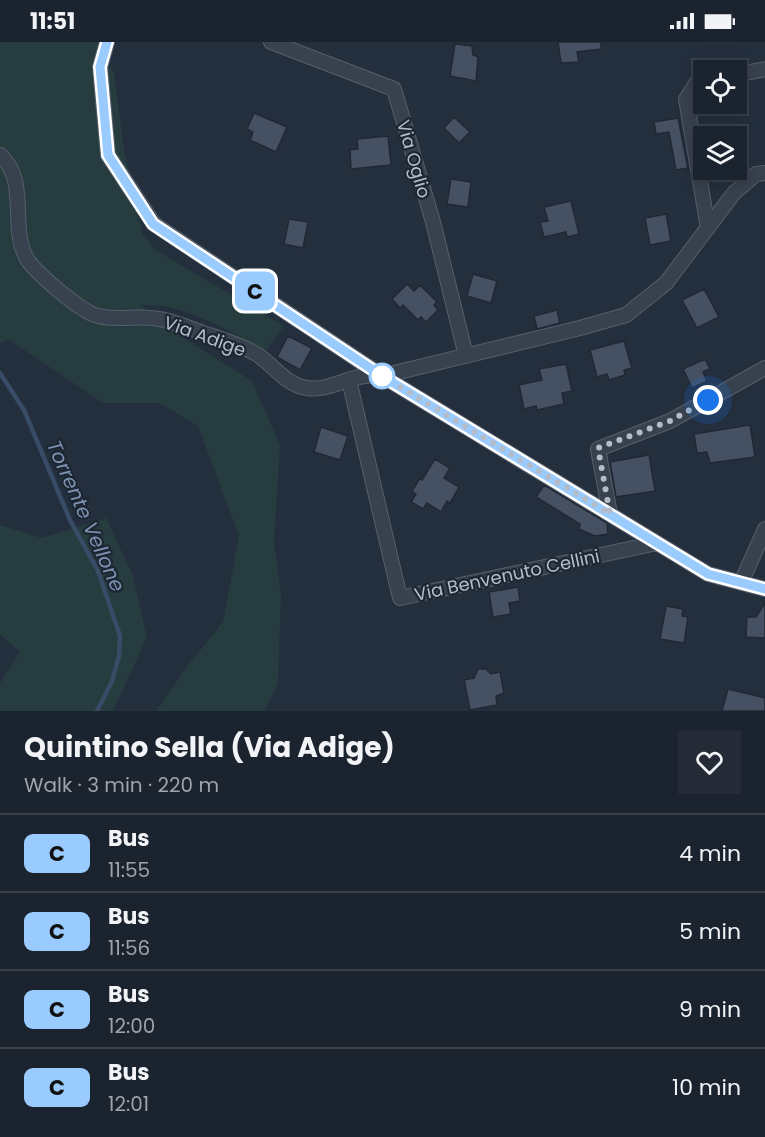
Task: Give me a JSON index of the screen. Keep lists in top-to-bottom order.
{
  "streets": {
    "street": ["Via Oglio", "Via Adige", "Via Benvenuto Cellini"]
  },
  "crossings": [
    ["Via Oglio", "Via Adige"],
    ["Via Adige", "Via Benvenuto Cellini"]
  ],
  "water": ["Torrente Vellone"],
  "lines": ["bus line C"],
  "page": {
    "status": "11:51",
    "on_map": "C",
    "heading": ["Quintino Sella (Via Adige)", "Walk · 3 min · 220 m"],
    "list": [
      {
        "mark": "C",
        "name": "Bus",
        "note": "11:55",
        "value": "4 min"
      },
      {
        "mark": "C",
        "name": "Bus",
        "note": "11:56",
        "value": "5 min"
      },
      {
        "mark": "C",
        "name": "Bus",
        "note": "12:00",
        "value": "9 min"
      },
      {
        "mark": "C",
        "name": "Bus",
        "note": "12:01",
        "value": "10 min"
      }
    ]
  }
}
